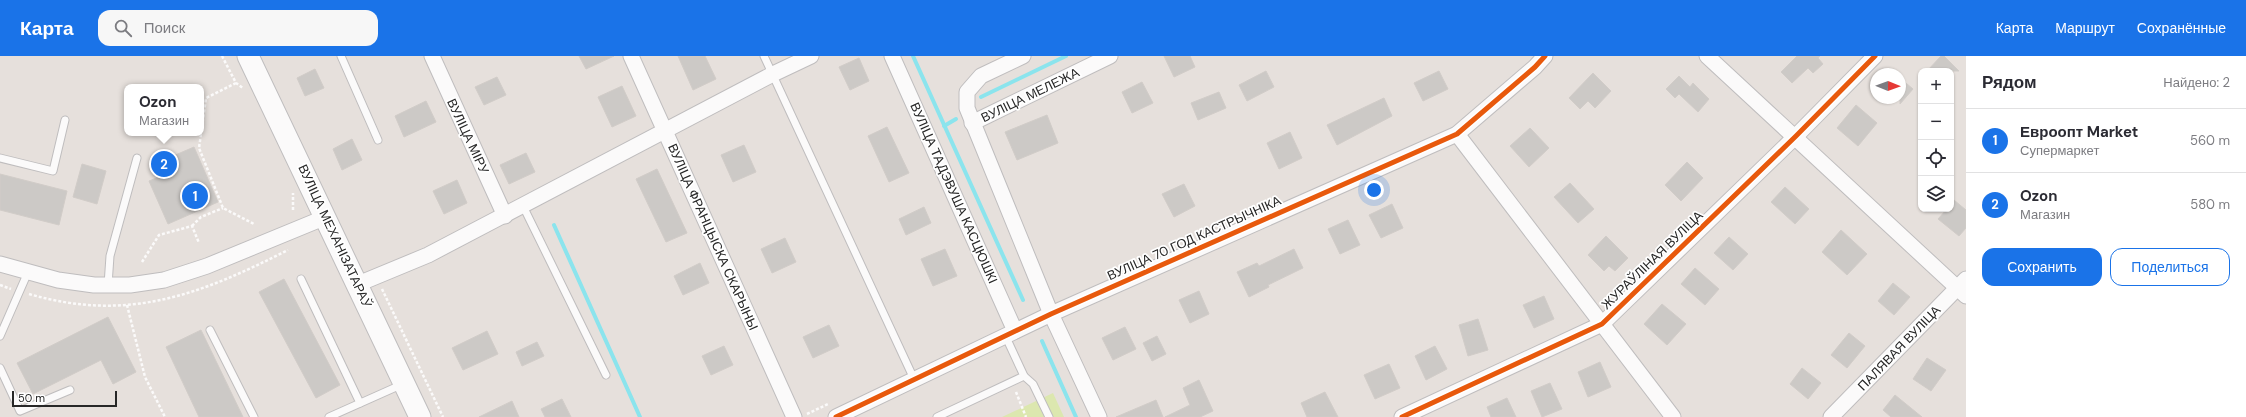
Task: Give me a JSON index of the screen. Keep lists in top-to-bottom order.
{
  "streets": {
    "street": [
      "ВУЛІЦА МЕЛЕЖА",
      "ВУЛІЦА МІРУ",
      "ВУЛІЦА ТАДЭВУША КАСЦЮШКІ",
      "ВУЛІЦА МЕХАНІЗАТАРАЎ",
      "ВУЛІЦА ФРАНЦЫСКА СКАРЫНЫ",
      "ВУЛІЦА 70 ГОД КАСТРЫЧНІКА",
      "ЖУРАЎЛІНАЯ ВУЛІЦА",
      "ПАЛЯВАЯ ВУЛІЦА"
    ]
  },
  "crossings": [
    ["ВУЛІЦА ТАДЭВУША КАСЦЮШКІ", "ВУЛІЦА 70 ГОД КАСТРЫЧНІКА"]
  ],
  "scale_bar": "50 m",
  "north": "right",
  "page": {
    "header": "Карта",
    "search": "Поиск",
    "nav": ["Карта", "Маршрут", "Сохранённые"],
    "heading": ["Рядом", "Найдено: 2"],
    "map_buttons": ["+", "−"],
    "popup": ["Ozon", "Магазин"],
    "list": [
      {
        "mark": "1",
        "name": "Евроопт Market",
        "note": "Супермаркет",
        "value": "560 m"
      },
      {
        "mark": "2",
        "name": "Ozon",
        "note": "Магазин",
        "value": "580 m"
      }
    ],
    "pins": ["2", "1"],
    "buttons": ["Сохранить", "Поделиться"],
    "scale": "50 m"
  }
}
